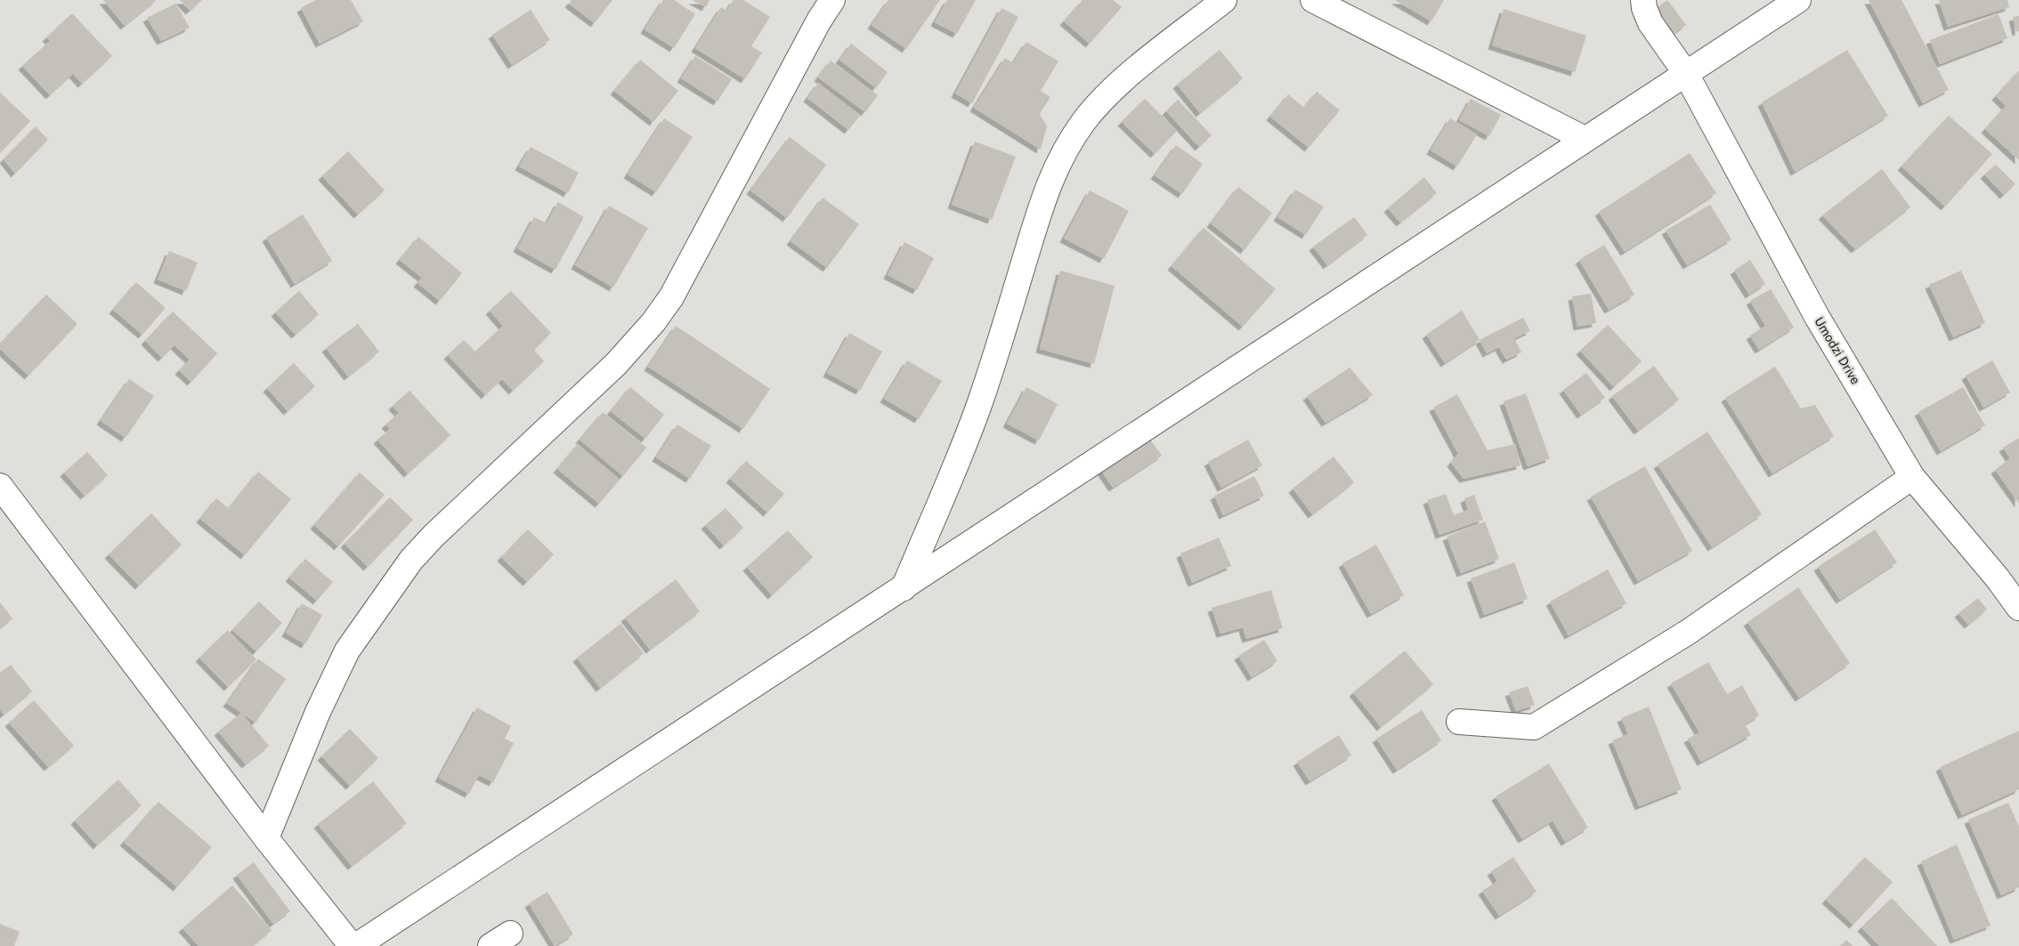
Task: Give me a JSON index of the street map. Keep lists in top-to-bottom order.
{
  "streets": {
    "street": ["Umodzi Drive"]
  }
}
